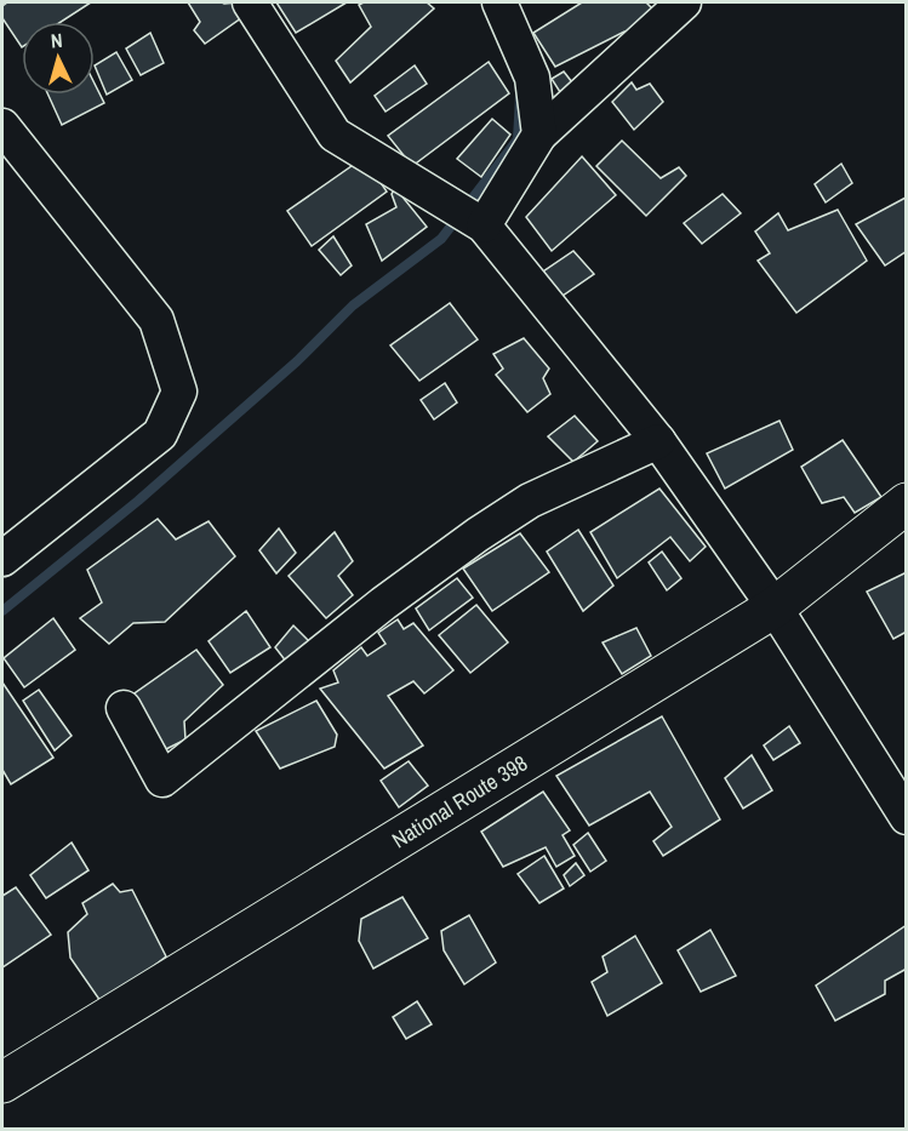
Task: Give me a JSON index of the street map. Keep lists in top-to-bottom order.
{
  "streets": {
    "highway": ["National Route 398"]
  },
  "north": "top"
}
